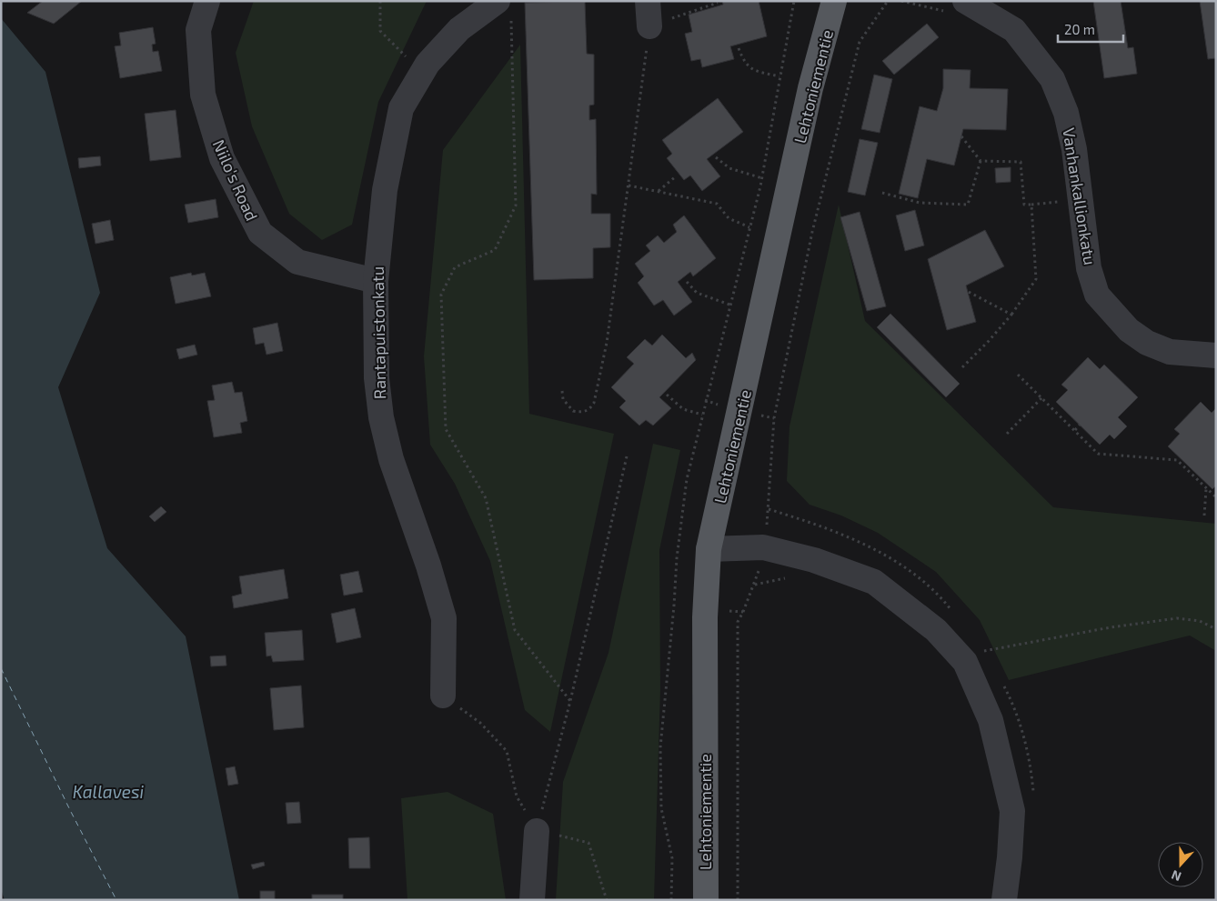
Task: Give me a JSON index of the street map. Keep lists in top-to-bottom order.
{
  "streets": {
    "main road": ["Lehtoniementie"],
    "street": ["Niilo's Road", "Vanhankallionkatu", "Rantapuistonkatu"]
  },
  "crossings": [
    ["Niilo's Road", "Rantapuistonkatu"]
  ],
  "water": ["Kallavesi"],
  "scale_bar": "20 m",
  "north": "bottom"
}
